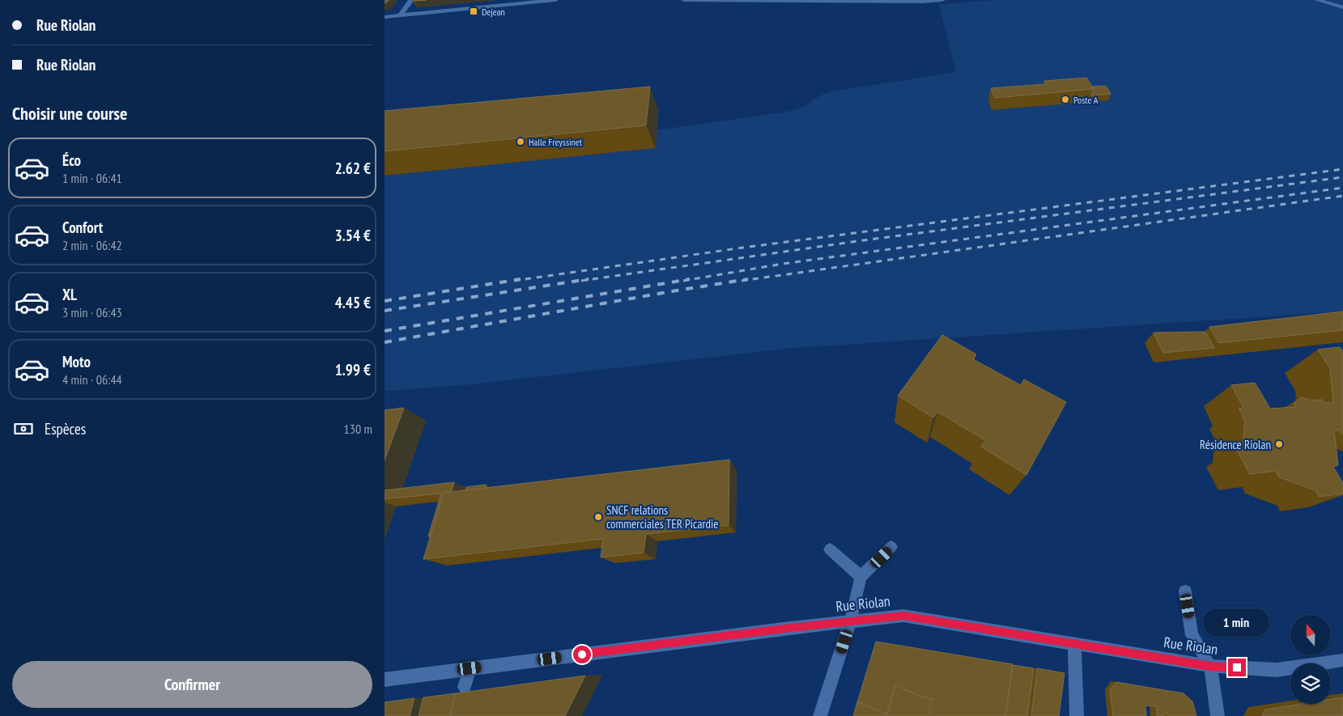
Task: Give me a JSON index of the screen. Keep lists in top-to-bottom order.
{
  "streets": {
    "street": ["Rue Riolan"]
  },
  "places": {
    "transit": ["Dejean"],
    "other": [
      "Poste A",
      "Halle Freyssinet",
      "Résidence Riolan",
      "SNCF relations commerciales TER Picardie"
    ]
  },
  "north": "top",
  "page": {
    "banner": ["Rue Riolan", "Rue Riolan"],
    "heading": "Choisir une course",
    "list": [
      {
        "name": "Éco",
        "note": "1 min · 06:41",
        "value": "2.62 €"
      },
      {
        "name": "Confort",
        "note": "2 min · 06:42",
        "value": "3.54 €"
      },
      {
        "name": "XL",
        "note": "3 min · 06:43",
        "value": "4.45 €"
      },
      {
        "name": "Moto",
        "note": "4 min · 06:44",
        "value": "1.99 €"
      }
    ],
    "pay": ["Espèces", "130 m"],
    "bubble": "1 min",
    "buttons": "Confirmer"
  }
}
